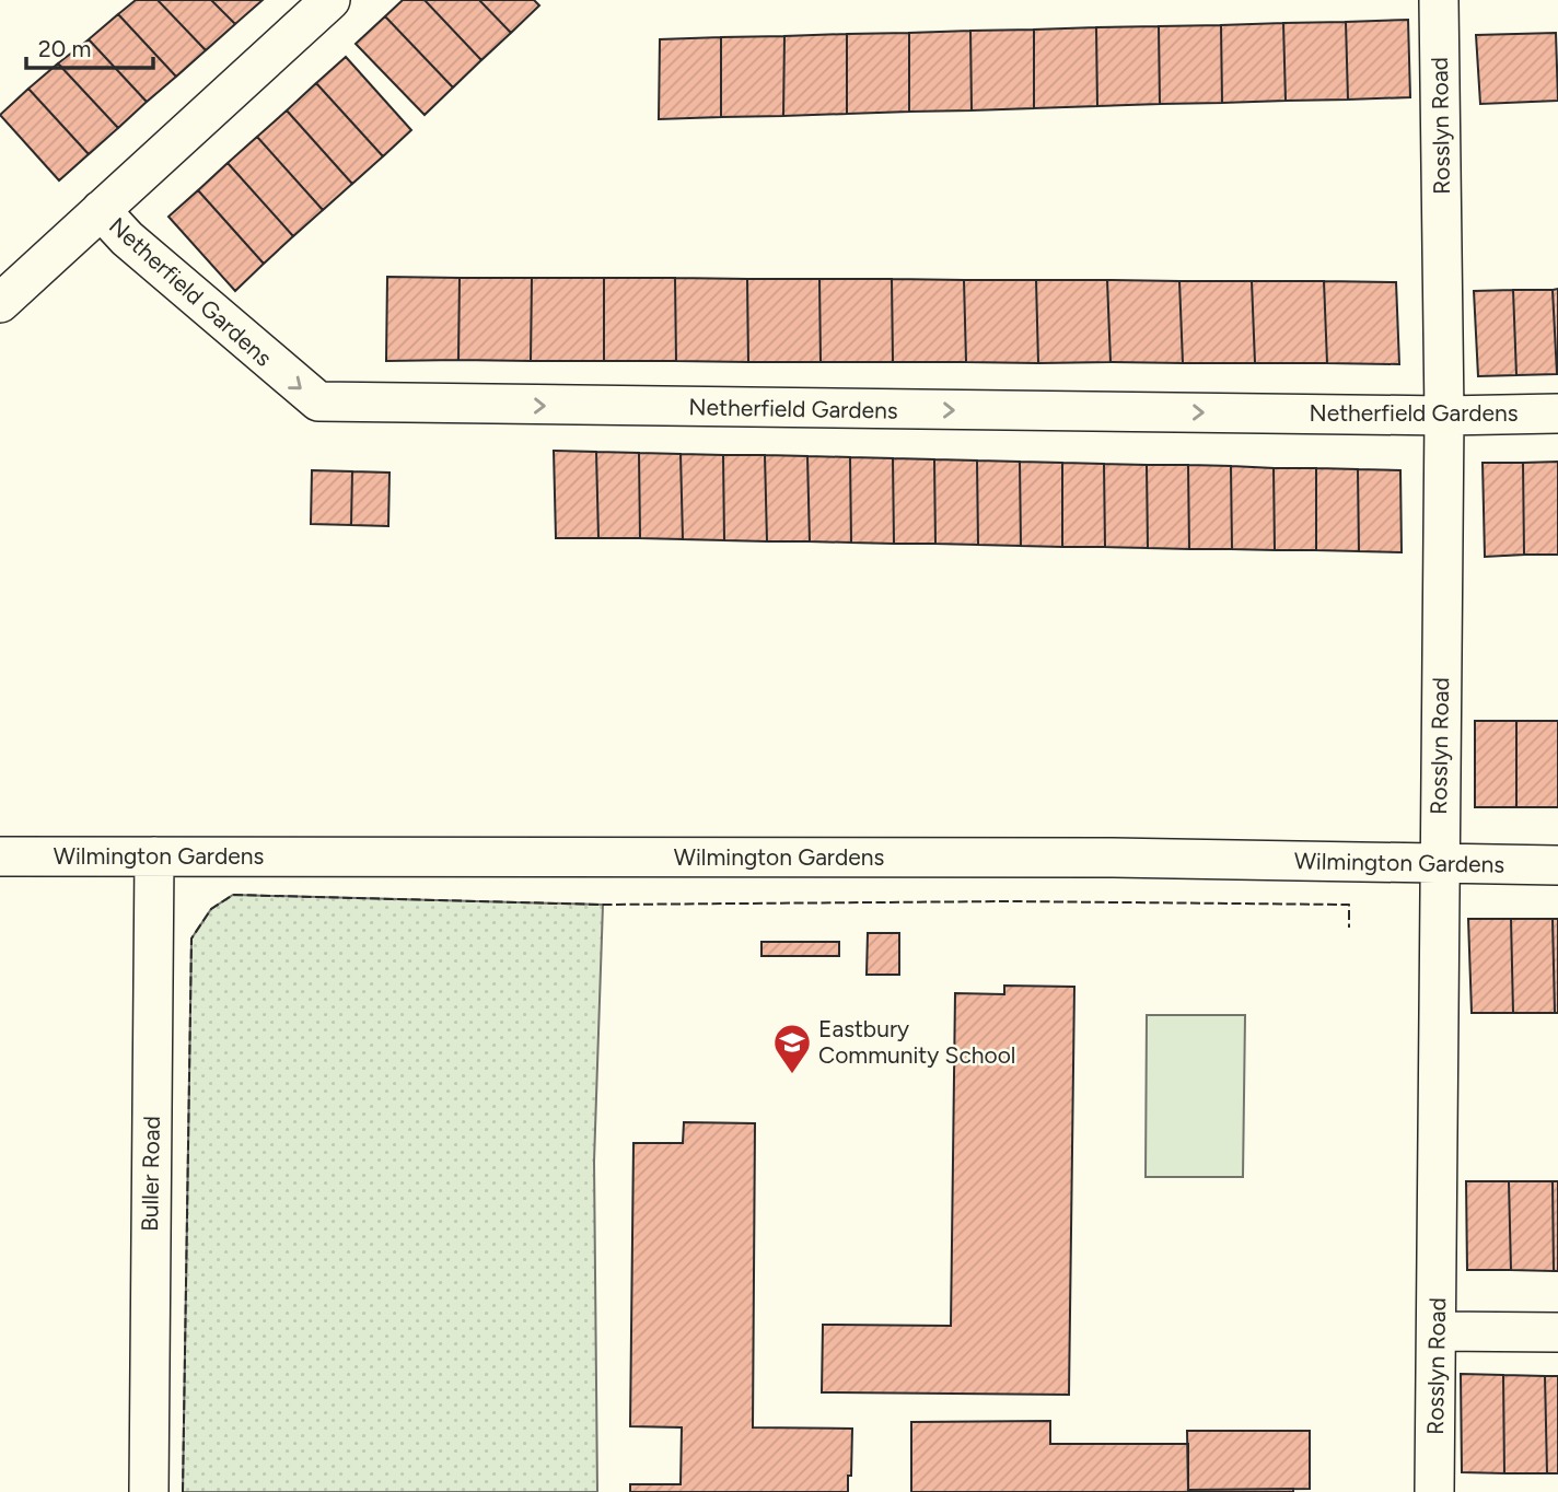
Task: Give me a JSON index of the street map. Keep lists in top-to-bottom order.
{
  "streets": {
    "street": [
      "Rosslyn Road",
      "Netherfield Gardens",
      "Wilmington Gardens",
      "Buller Road"
    ]
  },
  "crossings": [
    ["Rosslyn Road", "Netherfield Gardens"],
    ["Rosslyn Road", "Wilmington Gardens"],
    ["Wilmington Gardens", "Buller Road"]
  ],
  "one_way": ["Netherfield Gardens"],
  "places": {
    "school or university": ["Eastbury Community School"]
  },
  "scale_bar": "20 m"
}
